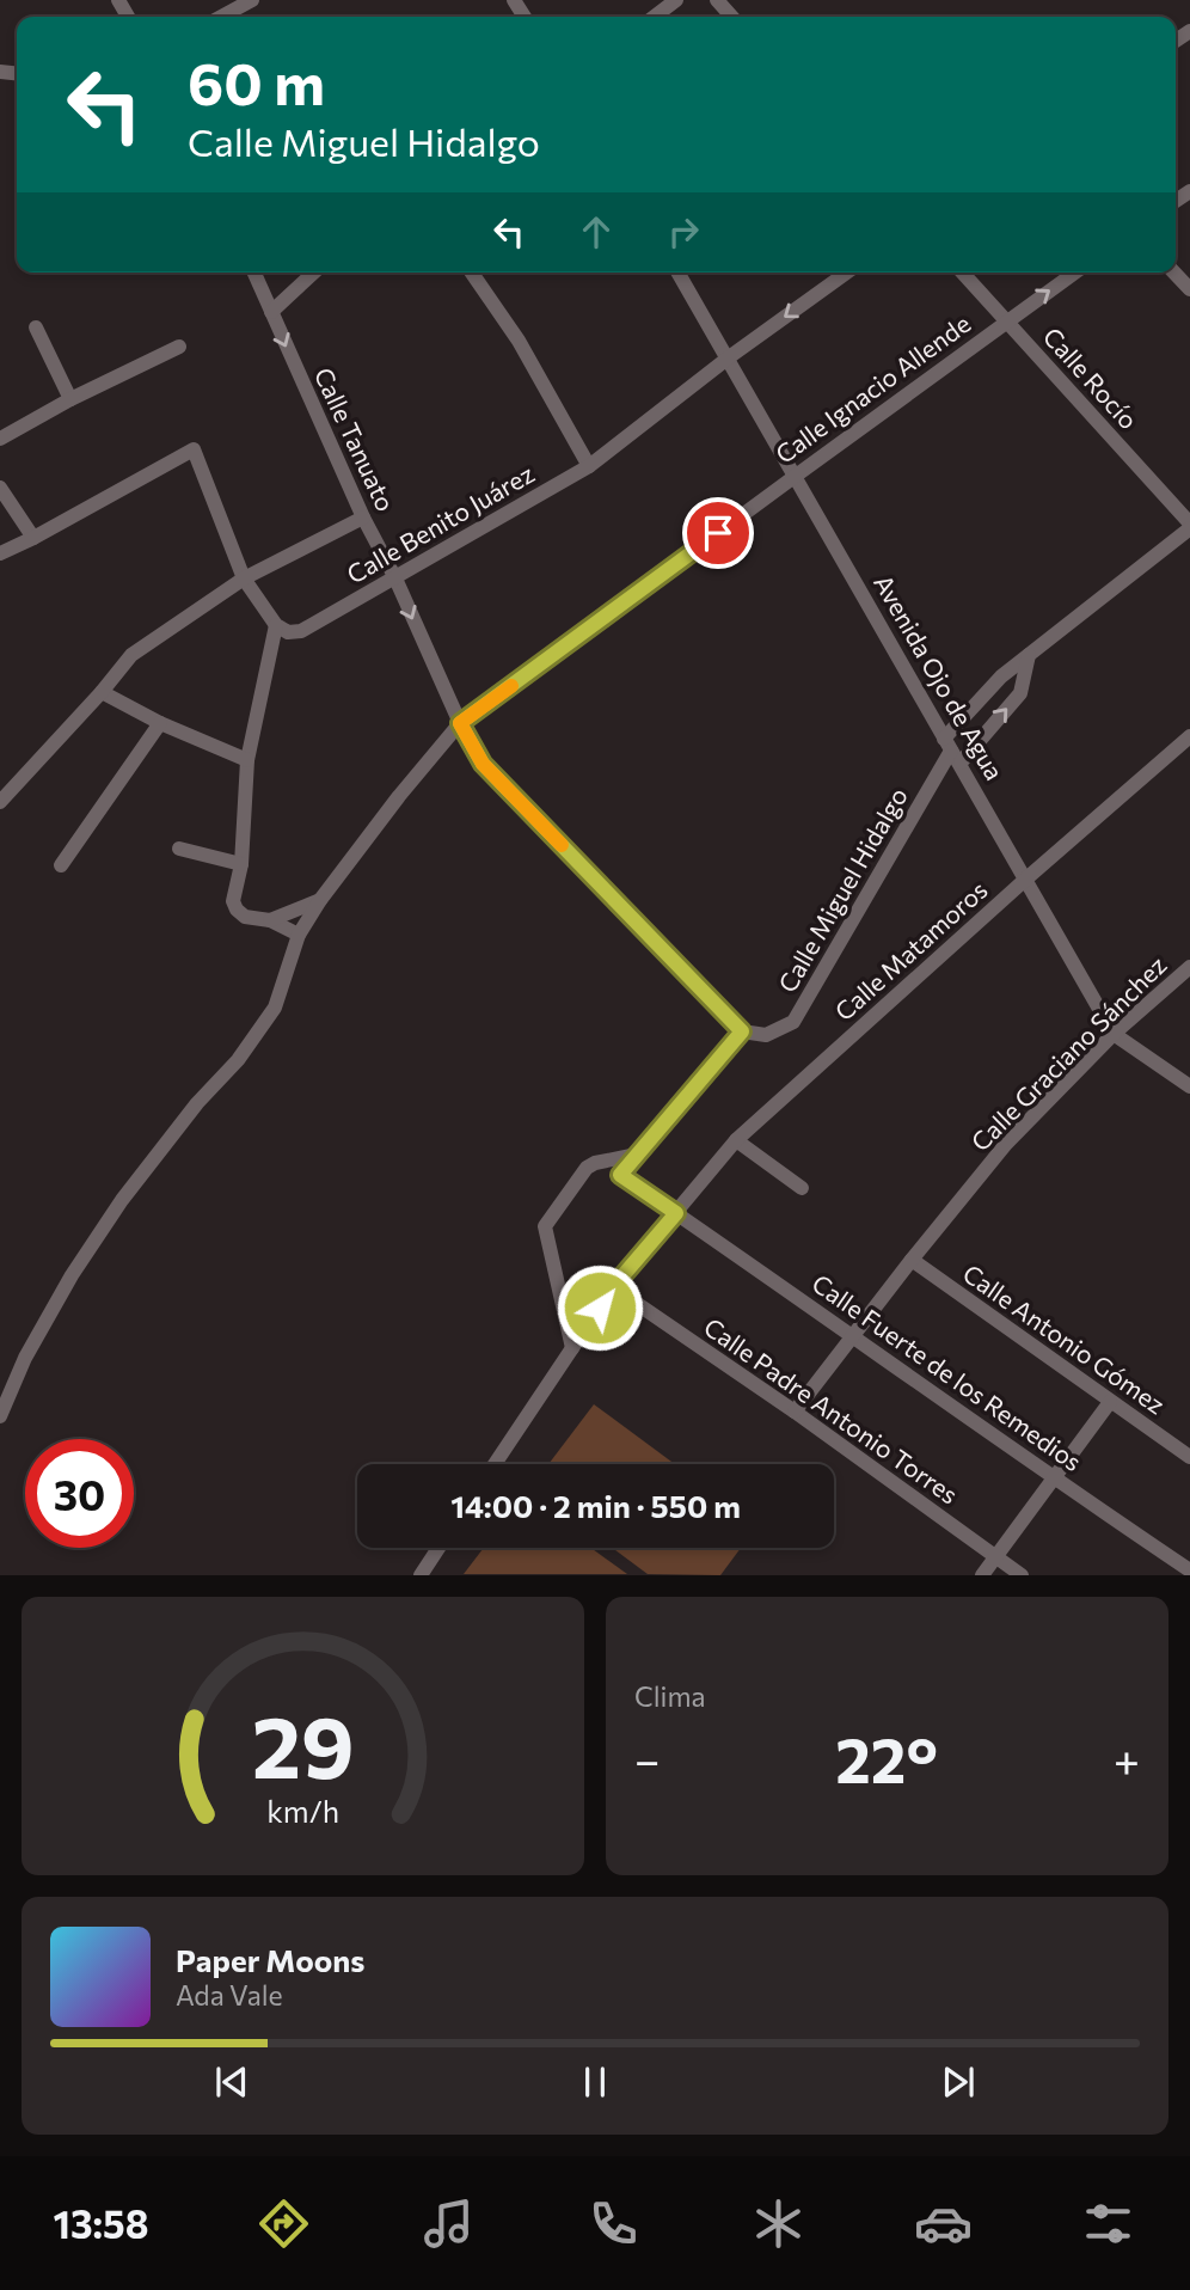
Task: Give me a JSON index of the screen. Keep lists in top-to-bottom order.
{
  "streets": {
    "street": [
      "Calle Rocío",
      "Calle Ignacio Allende",
      "Calle Tanuato",
      "Calle Benito Juárez",
      "Avenida Ojo de Agua",
      "Calle Miguel Hidalgo",
      "Calle Matamoros",
      "Calle Graciano Sánchez",
      "Calle Antonio Gómez",
      "Calle Fuerte de los Remedios",
      "Calle Padre Antonio Torres"
    ]
  },
  "crossings": [
    ["Calle Rocío", "Calle Ignacio Allende"],
    ["Calle Rocío", "Calle Miguel Hidalgo"],
    ["Calle Ignacio Allende", "Calle Tanuato"],
    ["Calle Ignacio Allende", "Avenida Ojo de Agua"],
    ["Calle Tanuato", "Calle Benito Juárez"],
    ["Calle Tanuato", "Calle Miguel Hidalgo"],
    ["Calle Benito Juárez", "Avenida Ojo de Agua"],
    ["Avenida Ojo de Agua", "Calle Miguel Hidalgo"],
    ["Avenida Ojo de Agua", "Calle Matamoros"],
    ["Avenida Ojo de Agua", "Calle Graciano Sánchez"],
    ["Calle Matamoros", "Calle Fuerte de los Remedios"],
    ["Calle Graciano Sánchez", "Calle Antonio Gómez"],
    ["Calle Graciano Sánchez", "Calle Fuerte de los Remedios"],
    ["Calle Graciano Sánchez", "Calle Padre Antonio Torres"]
  ],
  "one_way": ["Calle Tanuato"],
  "page": {
    "turn": ["60 m", "Calle Miguel Hidalgo"],
    "limit": "30",
    "trip": "14:00 · 2 min · 550 m",
    "tile": "Clima",
    "heat": ["−", "22°", "+"],
    "song": ["Paper Moons", "Ada Vale"],
    "tabs": "13:58",
    "gauge": ["29", "km/h"]
  }
}
